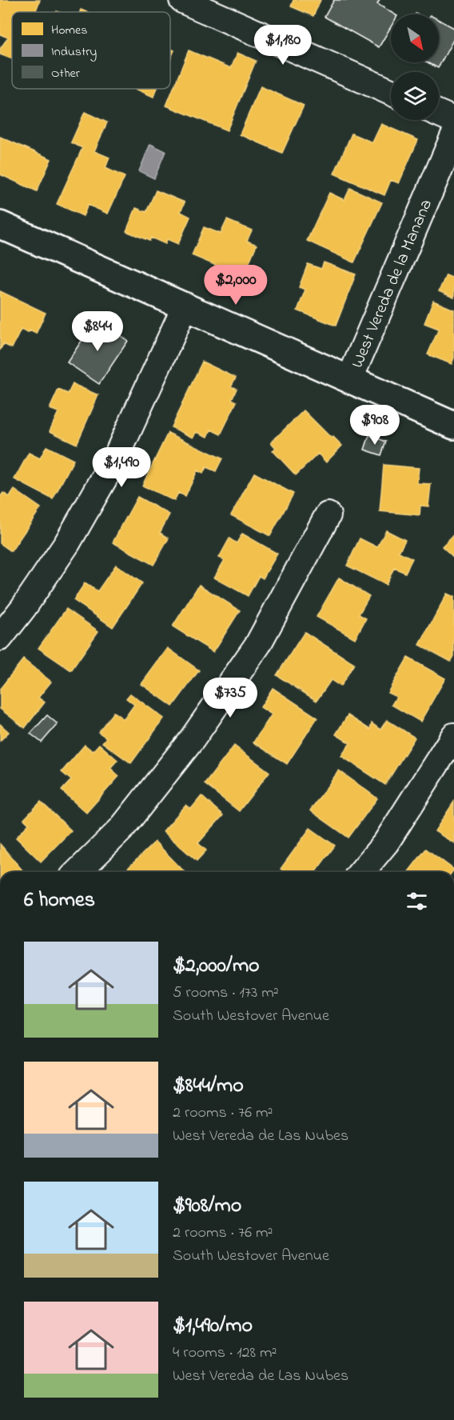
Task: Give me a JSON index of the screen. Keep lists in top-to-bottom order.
{
  "streets": {
    "street": ["West Vereda de la Manana"]
  },
  "legend": ["Homes", "Industry", "Other"],
  "north": "bottom right",
  "page": {
    "price": [
      "$1,180",
      "$2,000",
      "$844",
      "$908",
      "$1,490",
      "$735"
    ],
    "heading": "6 homes",
    "list": [
      {
        "name": "$2,000/mo",
        "note": "5 rooms · 173 m² · South Westover Avenue"
      },
      {
        "name": "$844/mo",
        "note": "2 rooms · 76 m² · West Vereda de Las Nubes"
      },
      {
        "name": "$908/mo",
        "note": "2 rooms · 76 m² · South Westover Avenue"
      },
      {
        "name": "$1,490/mo",
        "note": "4 rooms · 128 m² · West Vereda de Las Nubes"
      }
    ]
  }
}
